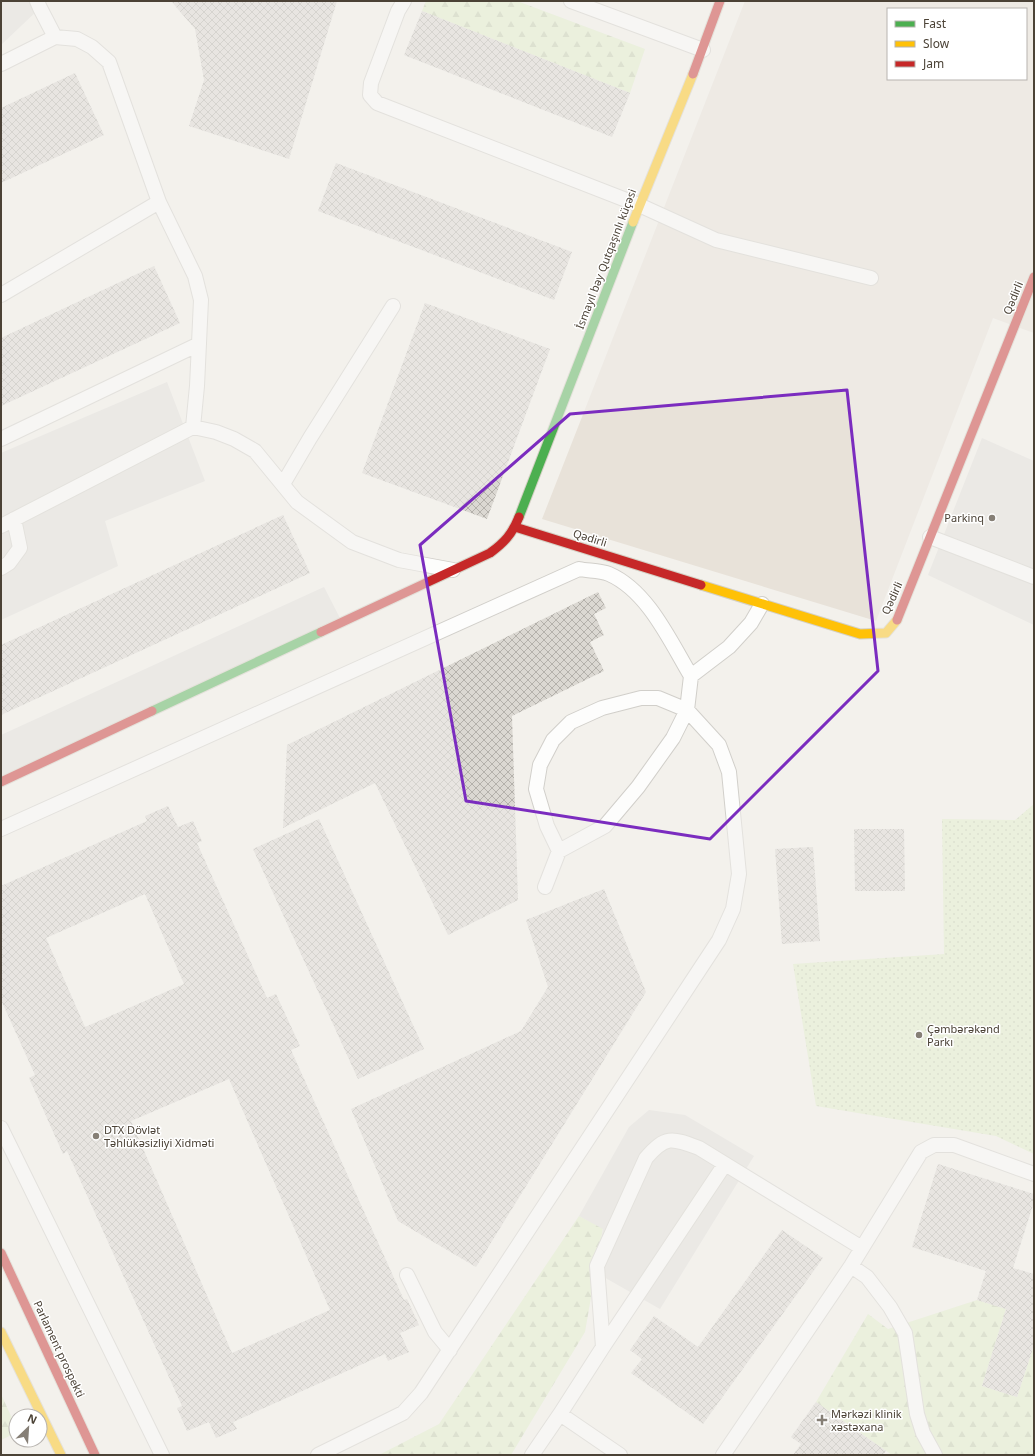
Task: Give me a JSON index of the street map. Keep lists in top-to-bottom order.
{
  "streets": {
    "street": ["İsmayıl bəy Qutqaşınlı küçəsi", "Qədirli", "Parlament prospekti"]
  },
  "crossings": [
    ["İsmayıl bəy Qutqaşınlı küçəsi", "Qədirli"]
  ],
  "places": {
    "other": ["Parkinq", "Çəmbərəkənd Parkı", "DTX Dövlət Təhlükəsizliyi Xidməti"],
    "health": ["Mərkəzi klinik xəstəxana"]
  },
  "legend": ["Fast", "Slow", "Jam"],
  "north": "top right"
}
